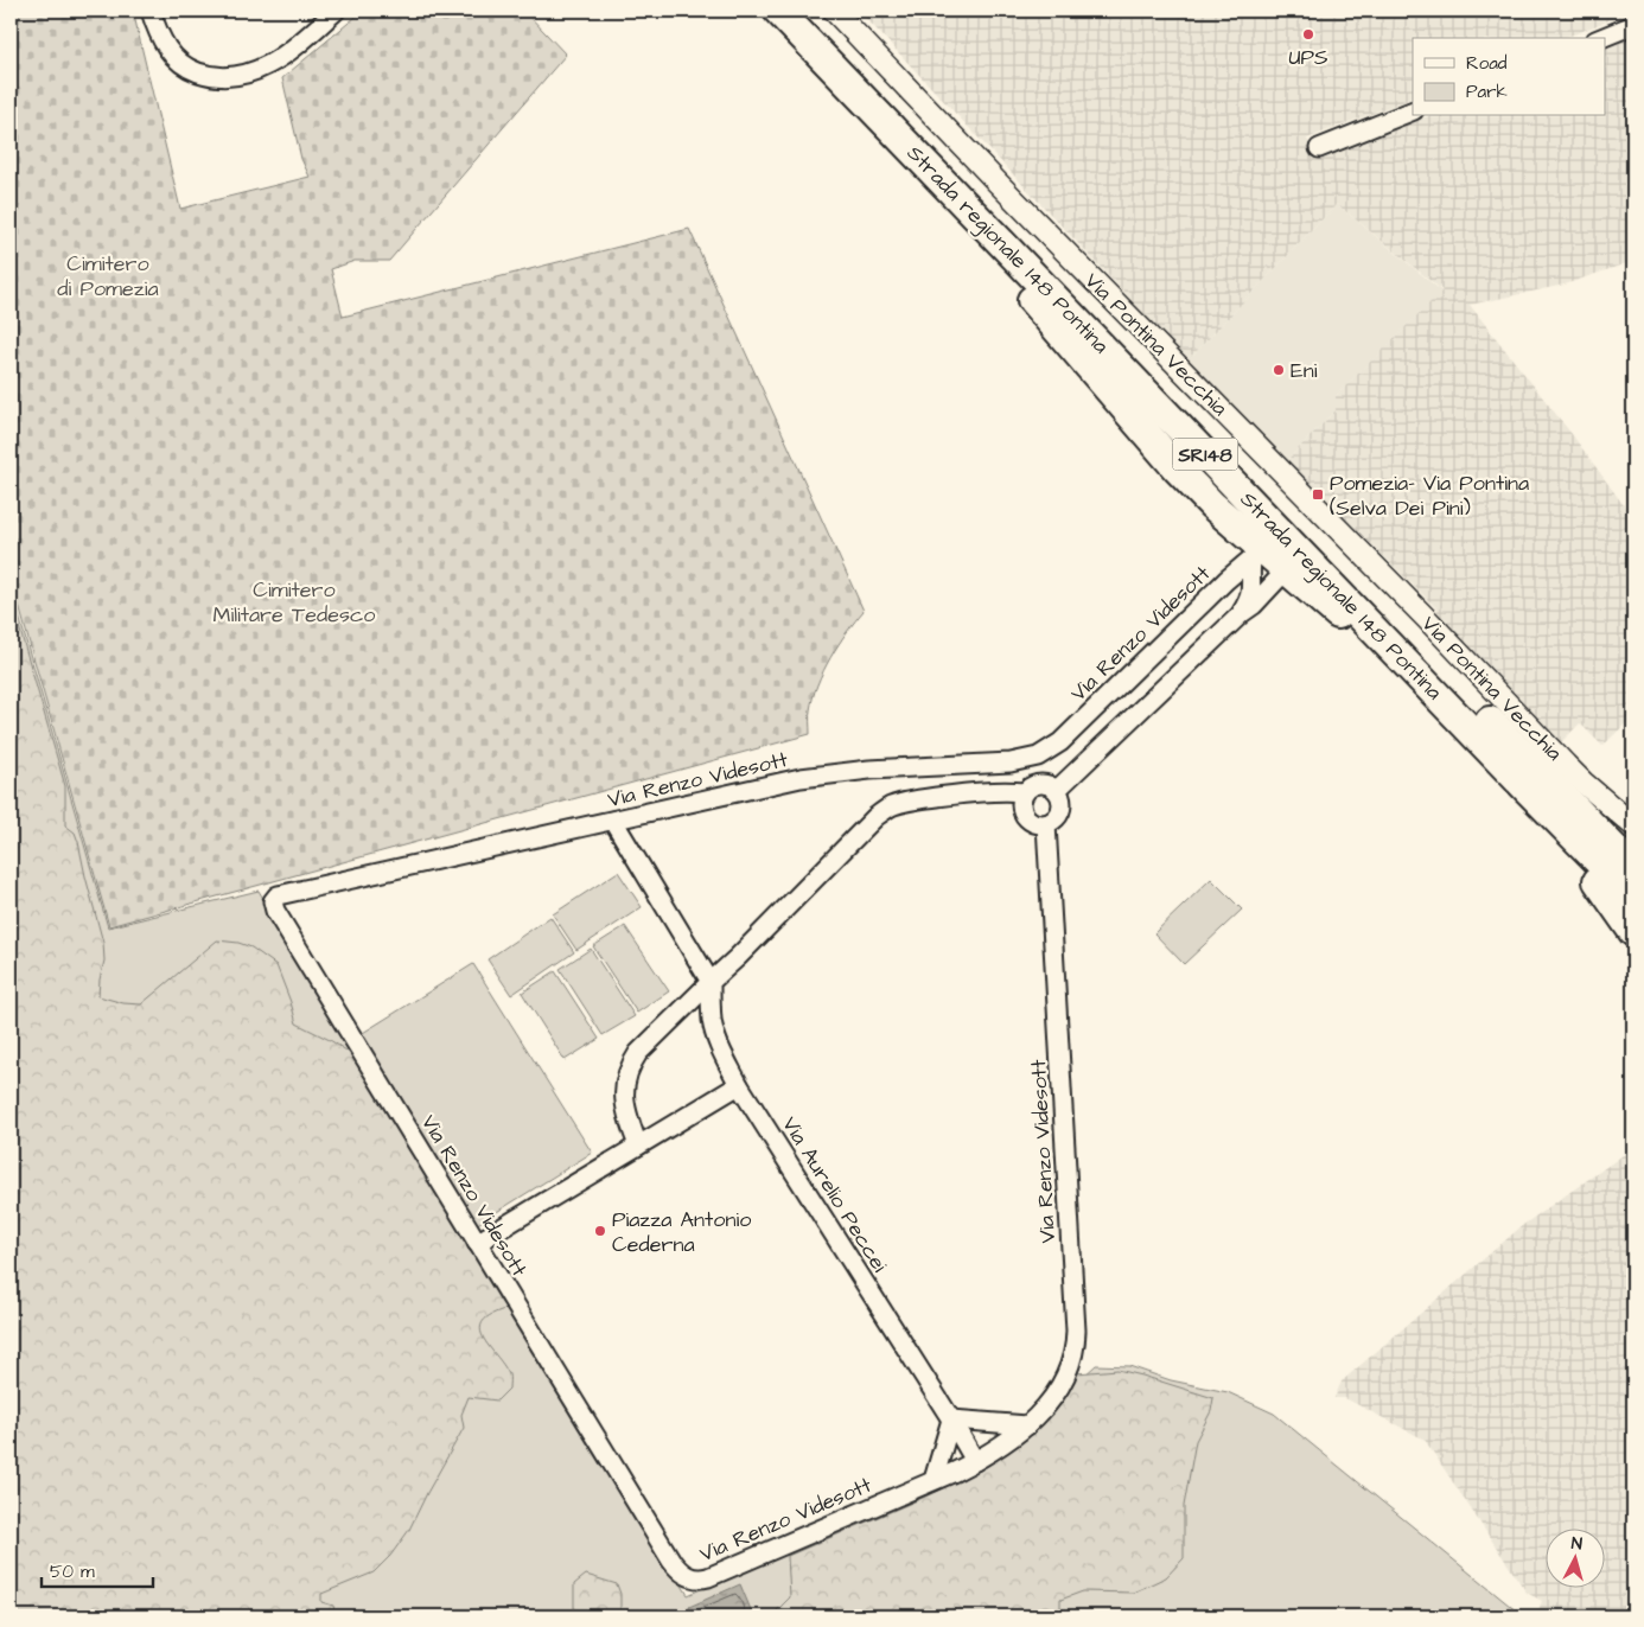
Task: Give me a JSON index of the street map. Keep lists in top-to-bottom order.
{
  "streets": {
    "highway": ["Strada regionale 148 Pontina", "SR148"],
    "street": ["Via Pontina Vecchia", "Via Renzo Videsott", "Via Aurelio Peccei"]
  },
  "crossings": [
    ["Via Renzo Videsott", "Via Aurelio Peccei"]
  ],
  "parks": ["Cimitero di Pomezia", "Cimitero Militare Tedesco"],
  "places": {
    "other": ["UPS", "Eni", "Piazza Antonio Cederna"],
    "transit": ["Pomezia- Via Pontina (Selva Dei Pini)"]
  },
  "legend": ["Road", "Park"],
  "scale_bar": "50 m",
  "north": "top"
}
